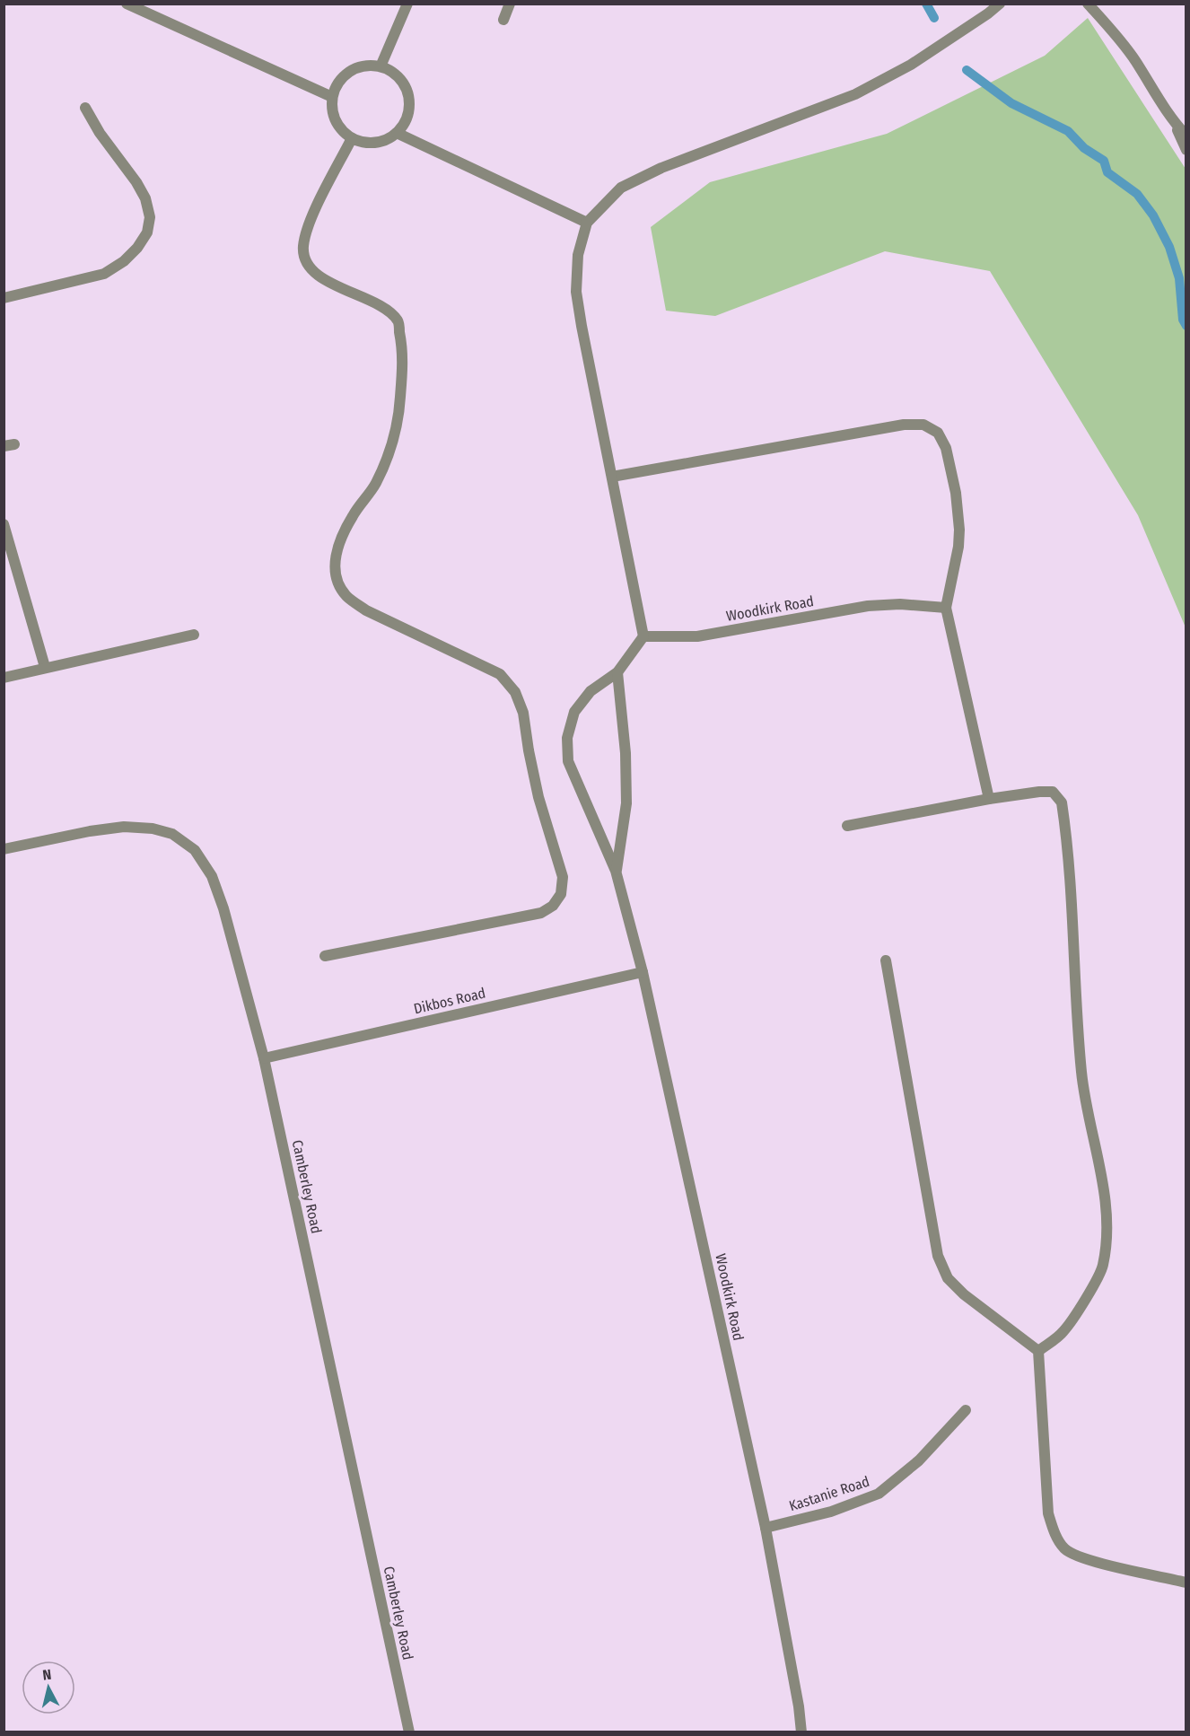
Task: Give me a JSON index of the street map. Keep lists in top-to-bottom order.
{
  "streets": {
    "street": [
      "Woodkirk Road",
      "Dikbos Road",
      "Camberley Road",
      "Kastanie Road"
    ]
  },
  "crossings": [
    ["Woodkirk Road", "Dikbos Road"],
    ["Woodkirk Road", "Kastanie Road"],
    ["Dikbos Road", "Camberley Road"]
  ],
  "north": "top"
}
